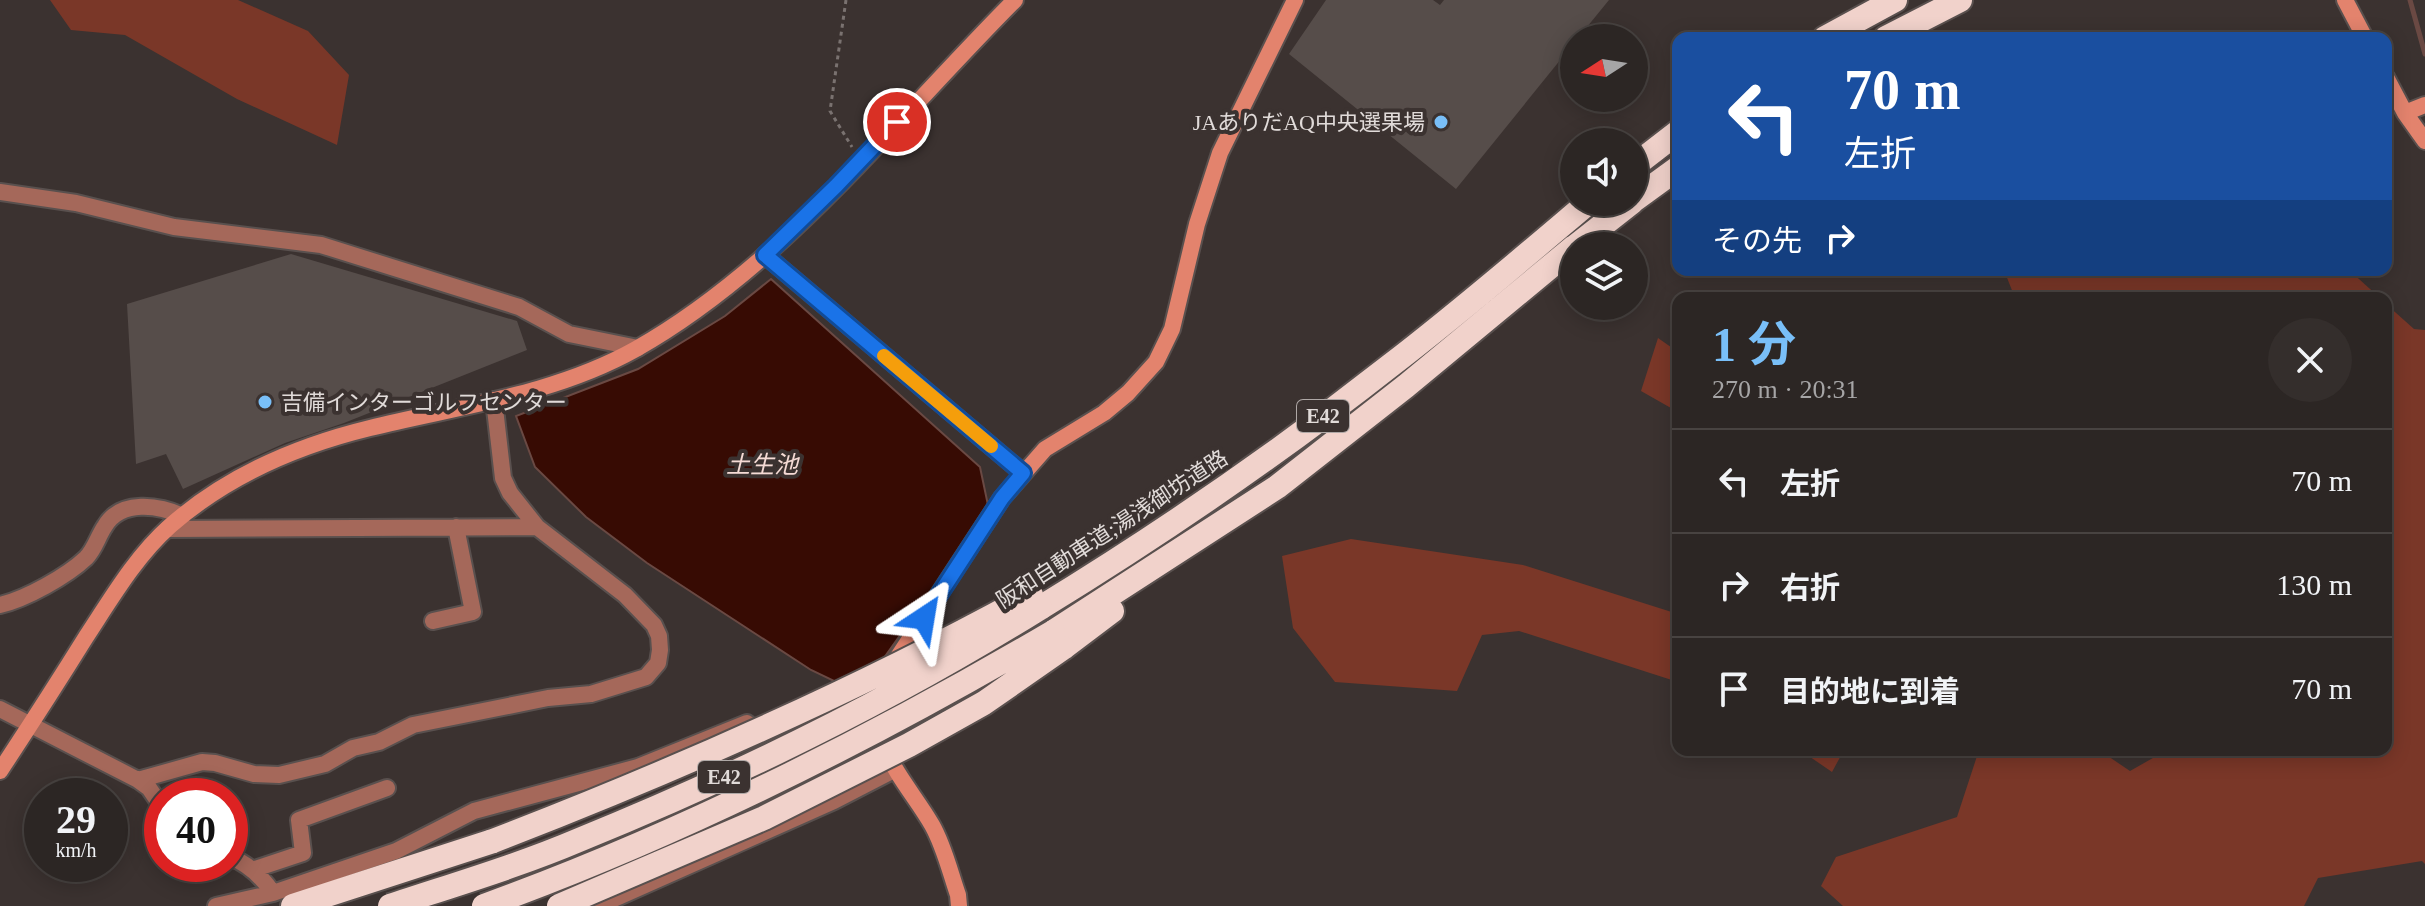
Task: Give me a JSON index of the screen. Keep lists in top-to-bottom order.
{
  "streets": {
    "highway": ["E42", "阪和自動車道;湯浅御坊道路"]
  },
  "water": ["土生池"],
  "places": ["JAありだAQ中央選果場", "吉備インターゴルフセンター"],
  "north": "left",
  "page": {
    "turn": ["70 m", "左折"],
    "then": "その先",
    "heading": ["1 分", "270 m · 20:31"],
    "list": [
      {
        "name": "左折",
        "value": "70 m"
      },
      {
        "name": "右折",
        "value": "130 m"
      },
      {
        "name": "目的地に到着",
        "value": "70 m"
      }
    ],
    "speed": "29 km/h",
    "limit": "40"
  }
}
